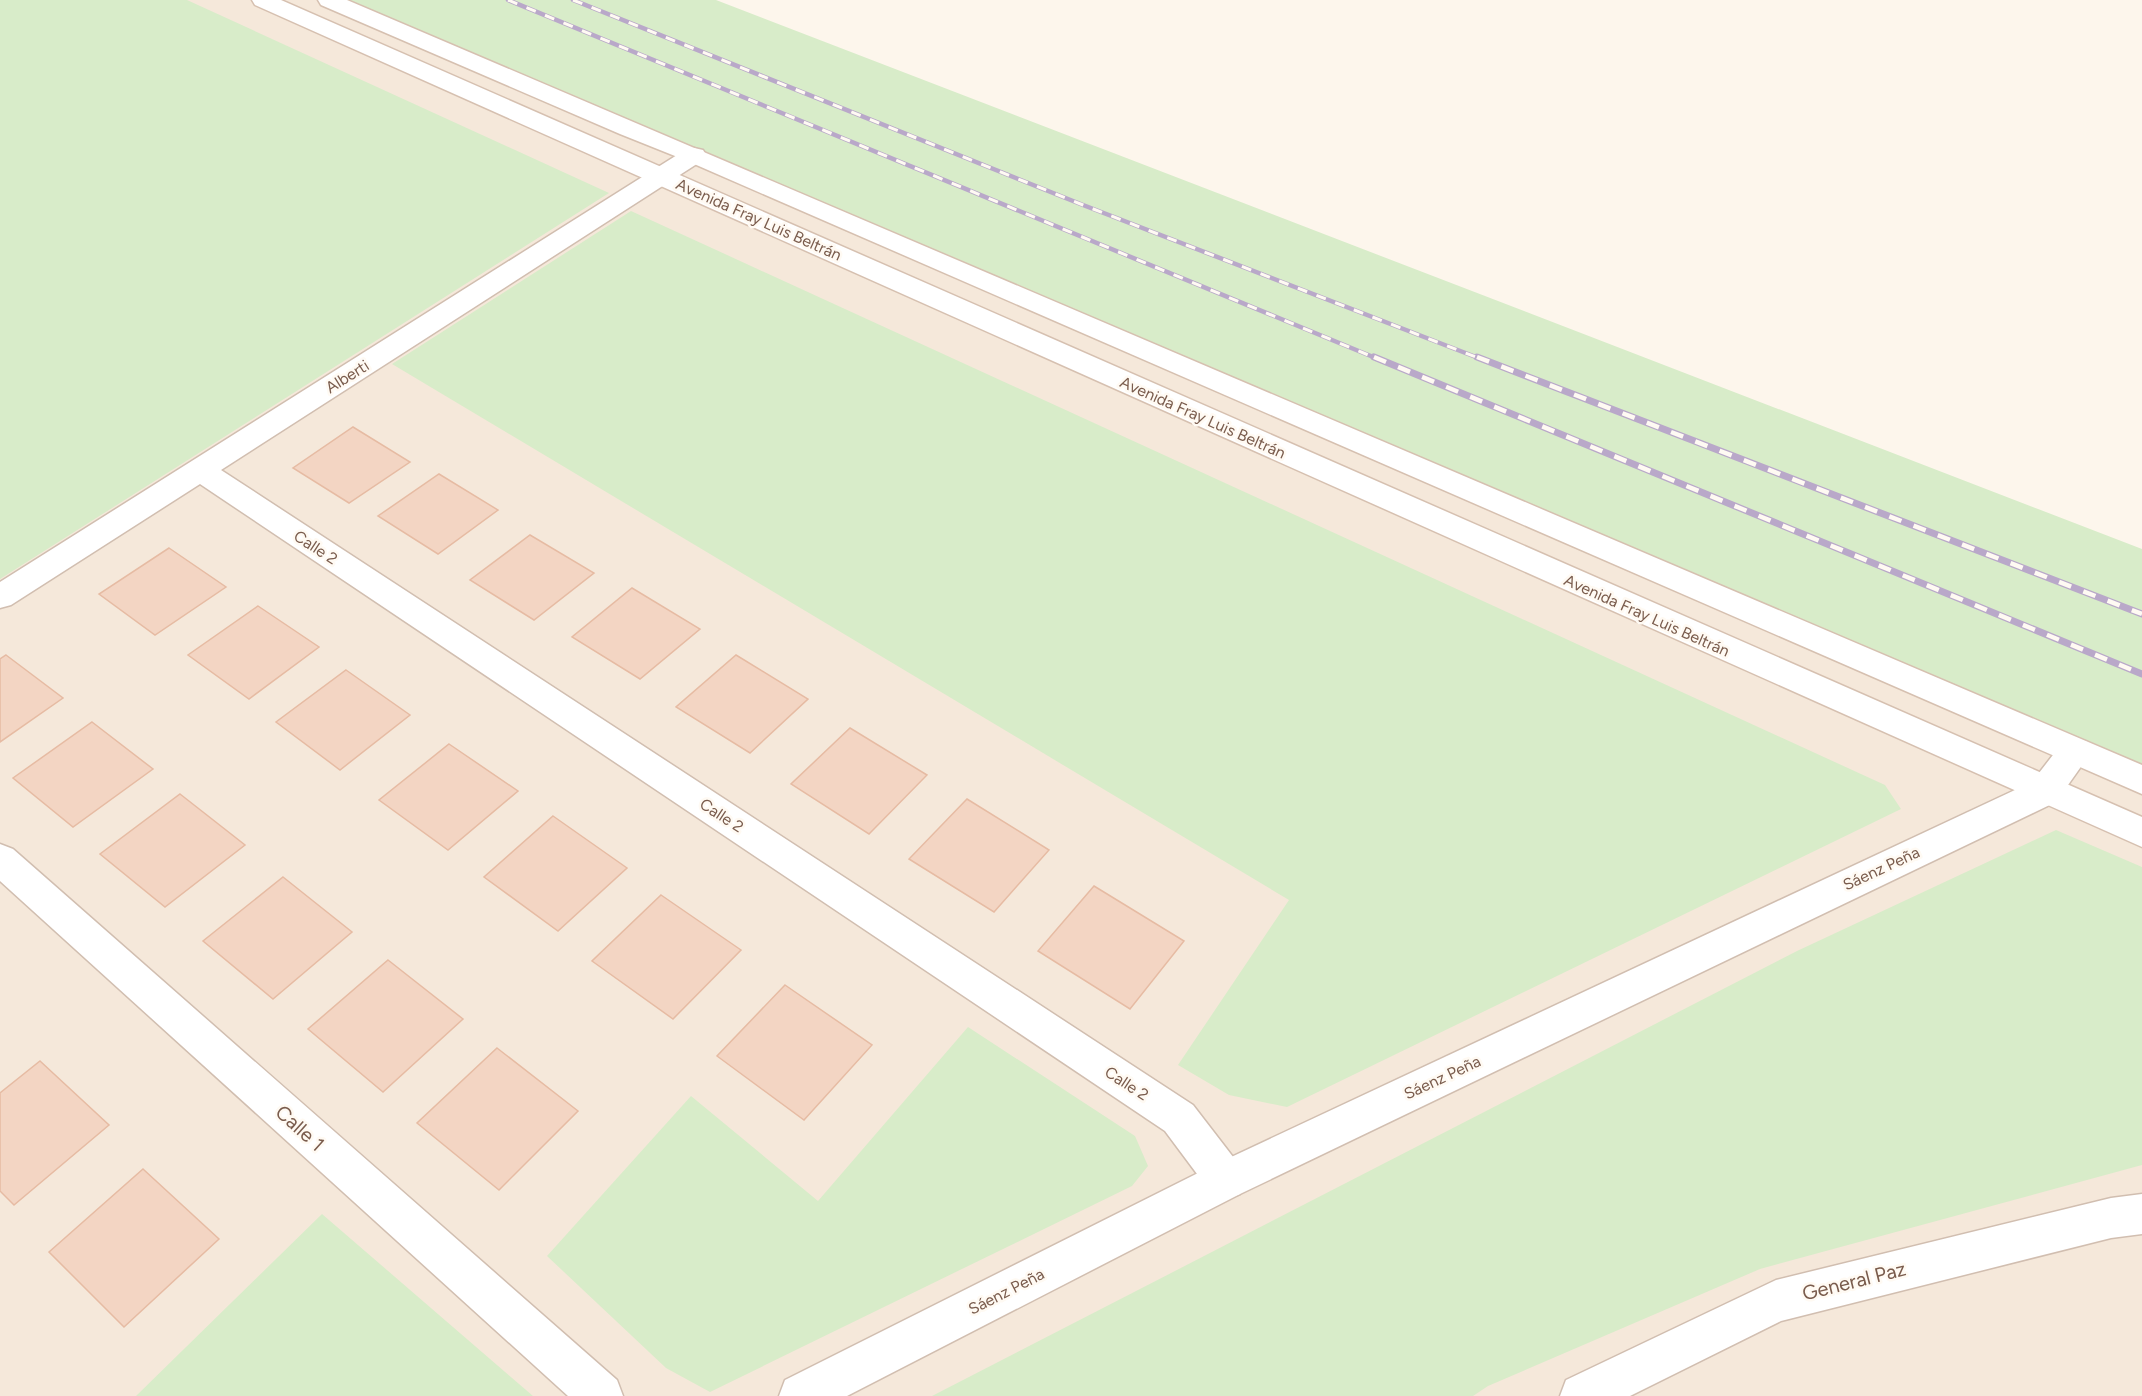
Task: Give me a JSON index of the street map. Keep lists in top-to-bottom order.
{
  "streets": {
    "main road": [
      "Avenida Fray Luis Beltrán",
      "Alberti",
      "Calle 2",
      "Sáenz Peña",
      "Calle 1",
      "General Paz"
    ]
  },
  "crossings": [
    ["Avenida Fray Luis Beltrán", "Alberti"],
    ["Avenida Fray Luis Beltrán", "Sáenz Peña"],
    ["Alberti", "Calle 2"],
    ["Calle 2", "Sáenz Peña"]
  ]
}
